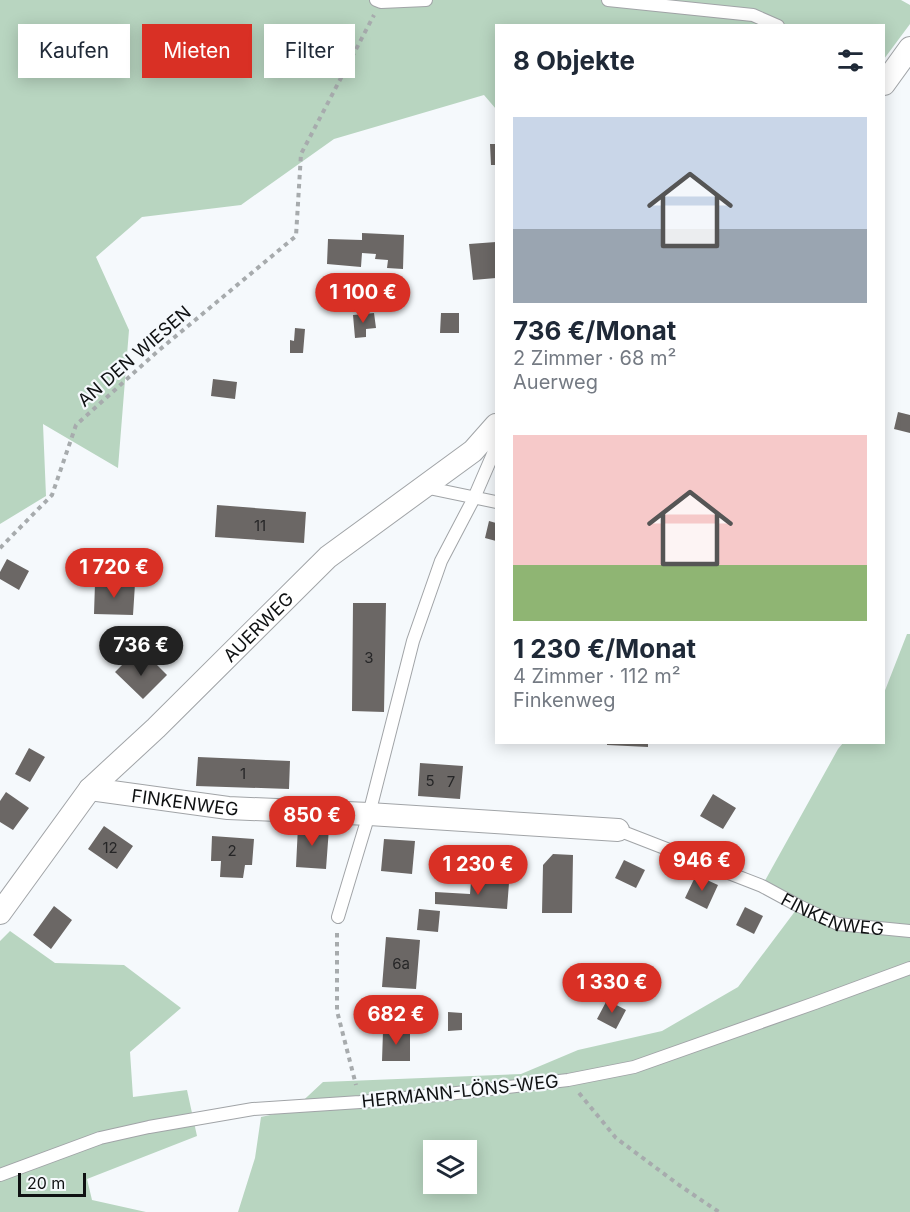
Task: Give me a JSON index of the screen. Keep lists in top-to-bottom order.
{
  "streets": {
    "street": ["AUERWEG", "FINKENWEG"],
    "lane": ["HERMANN-LÖNS-WEG"],
    "path": ["AN DEN WIESEN"]
  },
  "crossings": [
    ["AUERWEG", "FINKENWEG"]
  ],
  "house_numbers": [
    "11",
    "3",
    "1",
    "5",
    "7",
    "12",
    "2",
    "6a"
  ],
  "scale_bar": "20 m",
  "page": {
    "chip": ["Kaufen", "Mieten", "Filter"],
    "heading": "8 Objekte",
    "list": [
      {
        "name": "736 €/Monat",
        "note": "2 Zimmer · 68 m² · Auerweg"
      },
      {
        "name": "1 230 €/Monat",
        "note": "4 Zimmer · 112 m² · Finkenweg"
      }
    ],
    "price": [
      "1 100 €",
      "1 720 €",
      "736 €",
      "850 €",
      "946 €",
      "1 230 €",
      "1 330 €",
      "682 €"
    ],
    "scale": "20 m"
  }
}
